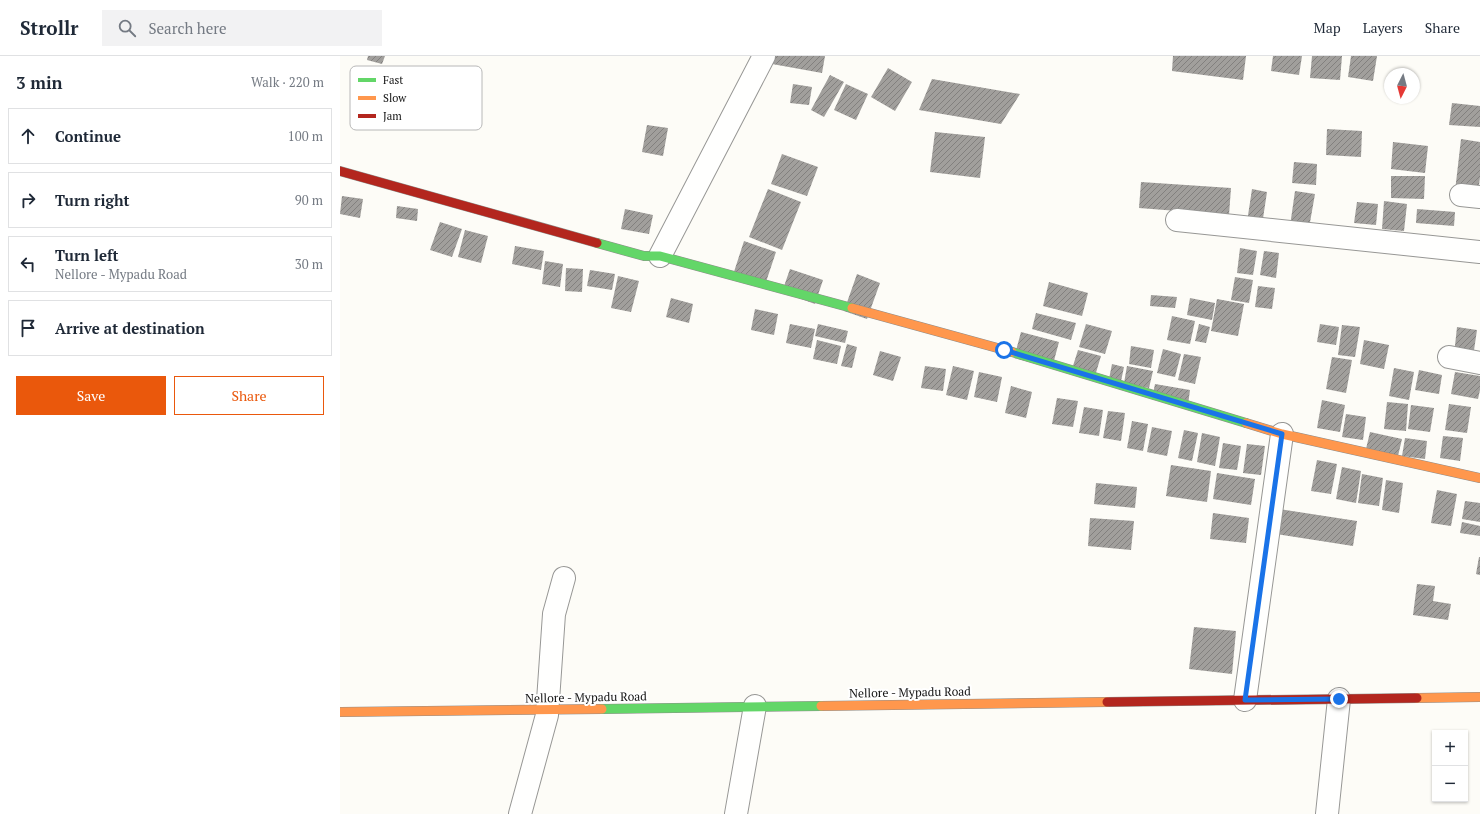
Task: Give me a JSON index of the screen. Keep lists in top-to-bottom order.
{
  "streets": {
    "street": ["Nellore - Mypadu Road"]
  },
  "legend": ["Fast", "Slow", "Jam"],
  "north": "bottom",
  "page": {
    "header": "Strollr",
    "search": "Search here",
    "nav": ["Map", "Layers", "Share"],
    "heading": ["3 min", "Walk · 220 m"],
    "list": [
      ["Continue", "100 m"],
      ["Turn right", "90 m"],
      ["Turn left", "Nellore - Mypadu Road", "30 m"],
      "Arrive at destination"
    ],
    "buttons": ["Save", "Share"],
    "map_buttons": ["+", "−"]
  }
}
